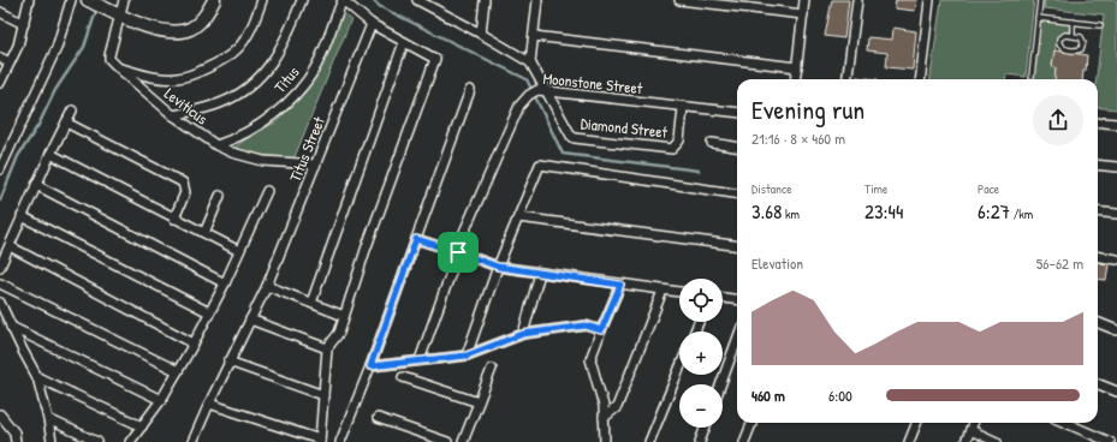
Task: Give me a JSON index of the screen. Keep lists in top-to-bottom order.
{
  "streets": {
    "street": [
      "Titus",
      "Moonstone Street",
      "Leviticus",
      "Diamond Street",
      "Titus Street"
    ]
  },
  "crossings": [
    ["Titus", "Leviticus"],
    ["Moonstone Street", "Diamond Street"],
    ["Leviticus", "Titus Street"]
  ],
  "page": {
    "heading": ["Evening run", "21:16 · 8 × 460 m"],
    "stats": [
      ["Distance", "3.68 km"],
      ["Time", "23:44"],
      ["Pace", "6:27 /km"]
    ],
    "chart": ["Elevation", "56–62 m"],
    "map_buttons": ["+", "−"],
    "list": [
      {
        "name": "460 m",
        "note": "6:00"
      }
    ]
  }
}
